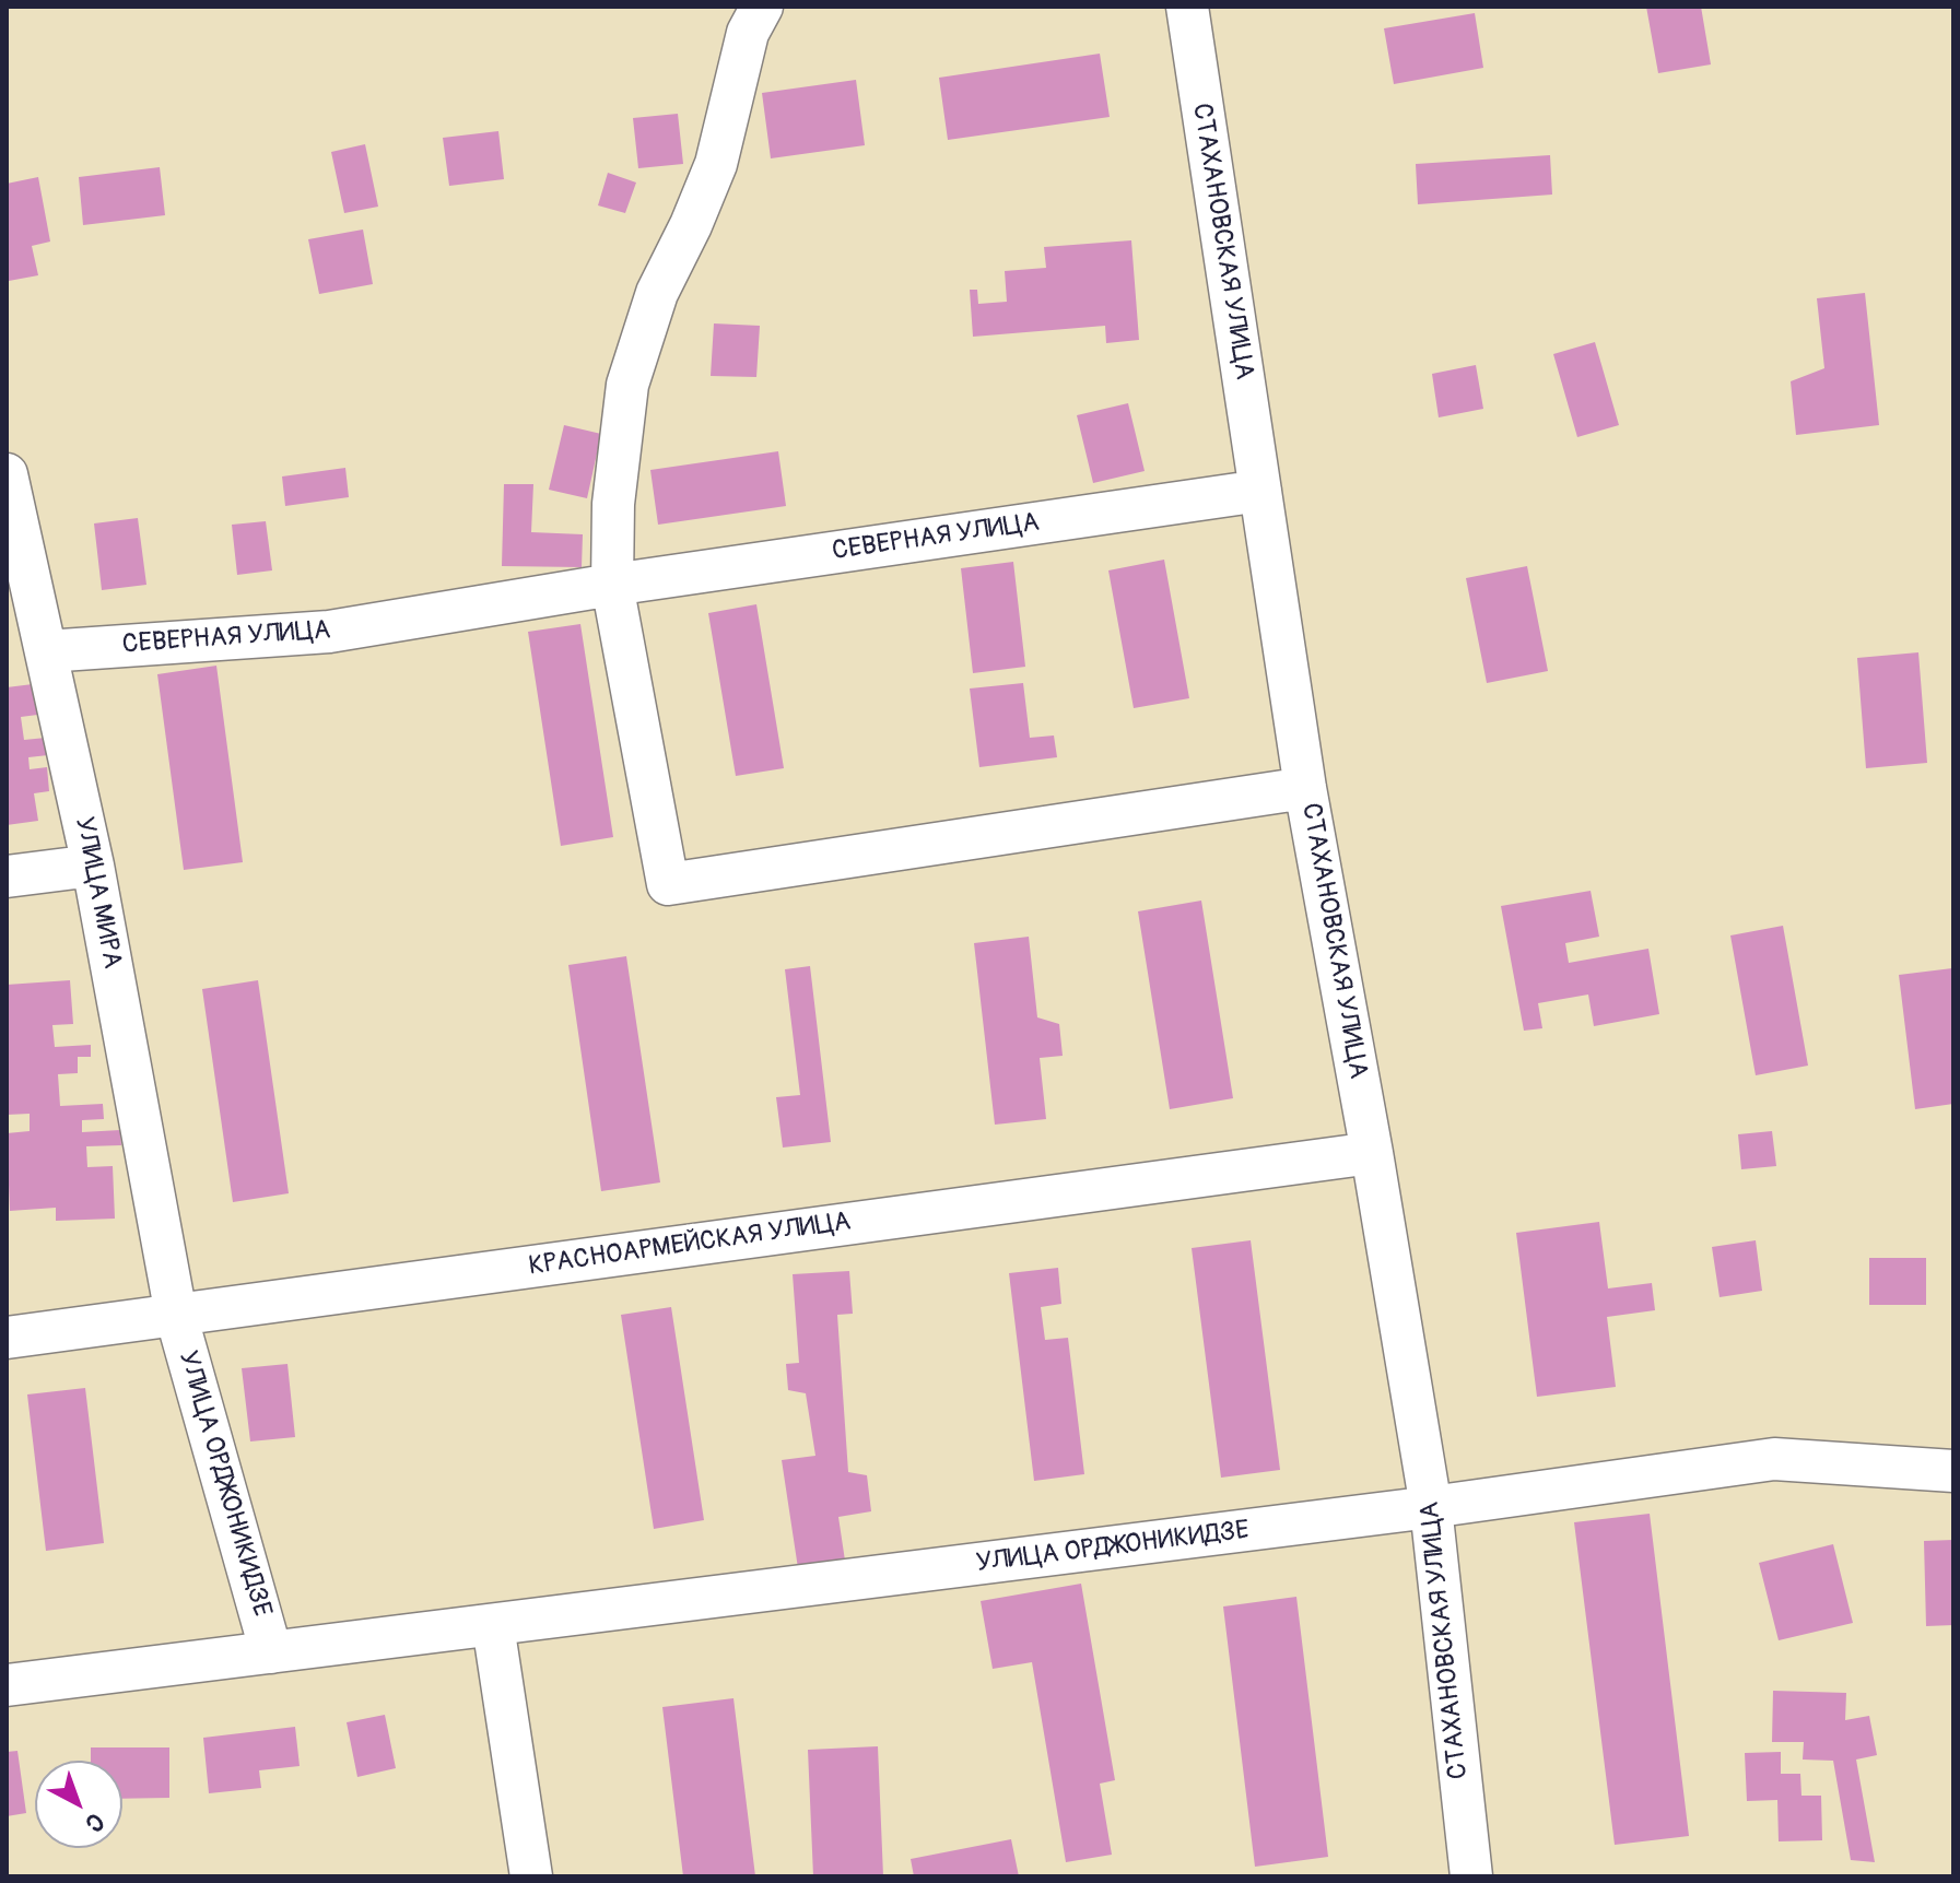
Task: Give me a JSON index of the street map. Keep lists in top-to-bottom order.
{
  "streets": {
    "street": [
      "СТАХАНОВСКАЯ УЛИЦА",
      "СЕВЕРНАЯ УЛИЦА",
      "УЛИЦА МИРА",
      "КРАСНОАРМЕЙСКАЯ УЛИЦА",
      "УЛИЦА ОРДЖОНИКИДЗЕ"
    ]
  },
  "crossings": [
    ["СТАХАНОВСКАЯ УЛИЦА", "СЕВЕРНАЯ УЛИЦА"],
    ["СТАХАНОВСКАЯ УЛИЦА", "КРАСНОАРМЕЙСКАЯ УЛИЦА"],
    ["СТАХАНОВСКАЯ УЛИЦА", "УЛИЦА ОРДЖОНИКИДЗЕ"],
    ["СЕВЕРНАЯ УЛИЦА", "УЛИЦА МИРА"],
    ["УЛИЦА МИРА", "КРАСНОАРМЕЙСКАЯ УЛИЦА"],
    ["УЛИЦА МИРА", "УЛИЦА ОРДЖОНИКИДЗЕ"],
    ["КРАСНОАРМЕЙСКАЯ УЛИЦА", "УЛИЦА ОРДЖОНИКИДЗЕ"]
  ],
  "north": "bottom right"
}
